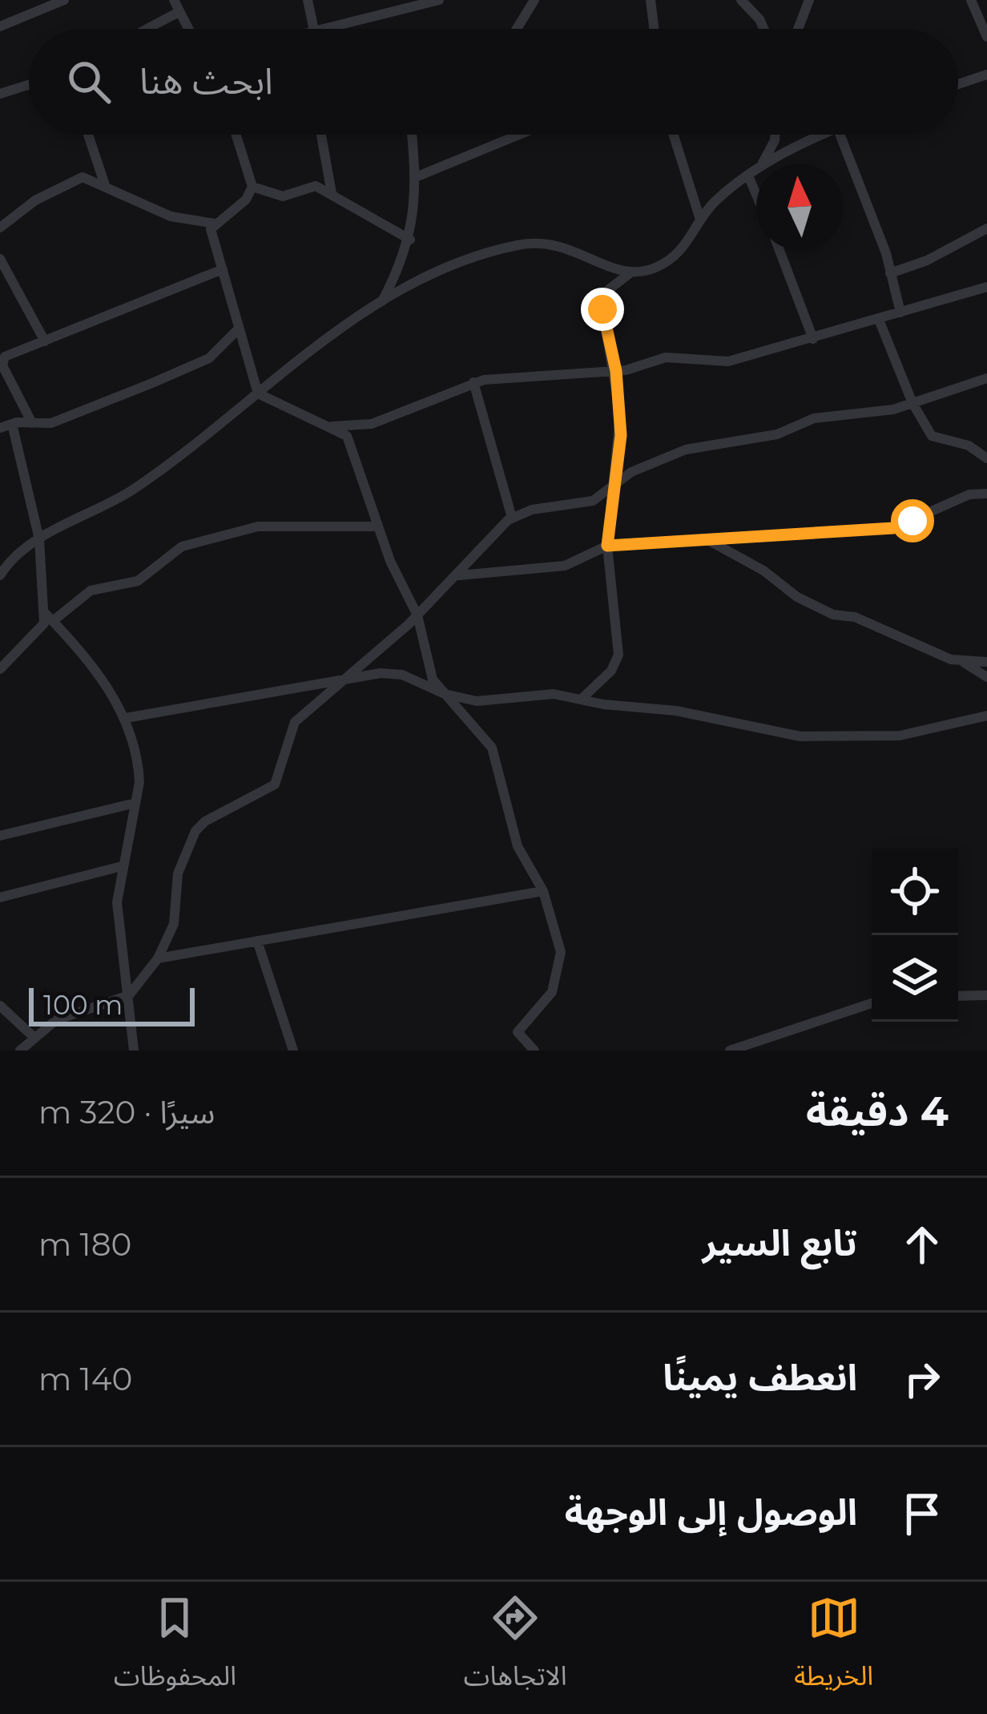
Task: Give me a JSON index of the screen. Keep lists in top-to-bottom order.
{
  "scale_bar": "100 m",
  "north": "top",
  "page": {
    "search": "ابحث هنا",
    "scale": "100 m",
    "heading": ["4 دقيقة", "سيرًا · 320 m"],
    "list": [
      ["تابع السير", "180 m"],
      ["انعطف يمينًا", "140 m"],
      "الوصول إلى الوجهة"
    ],
    "nav": ["الخريطة", "الاتجاهات", "المحفوظات"]
  }
}
